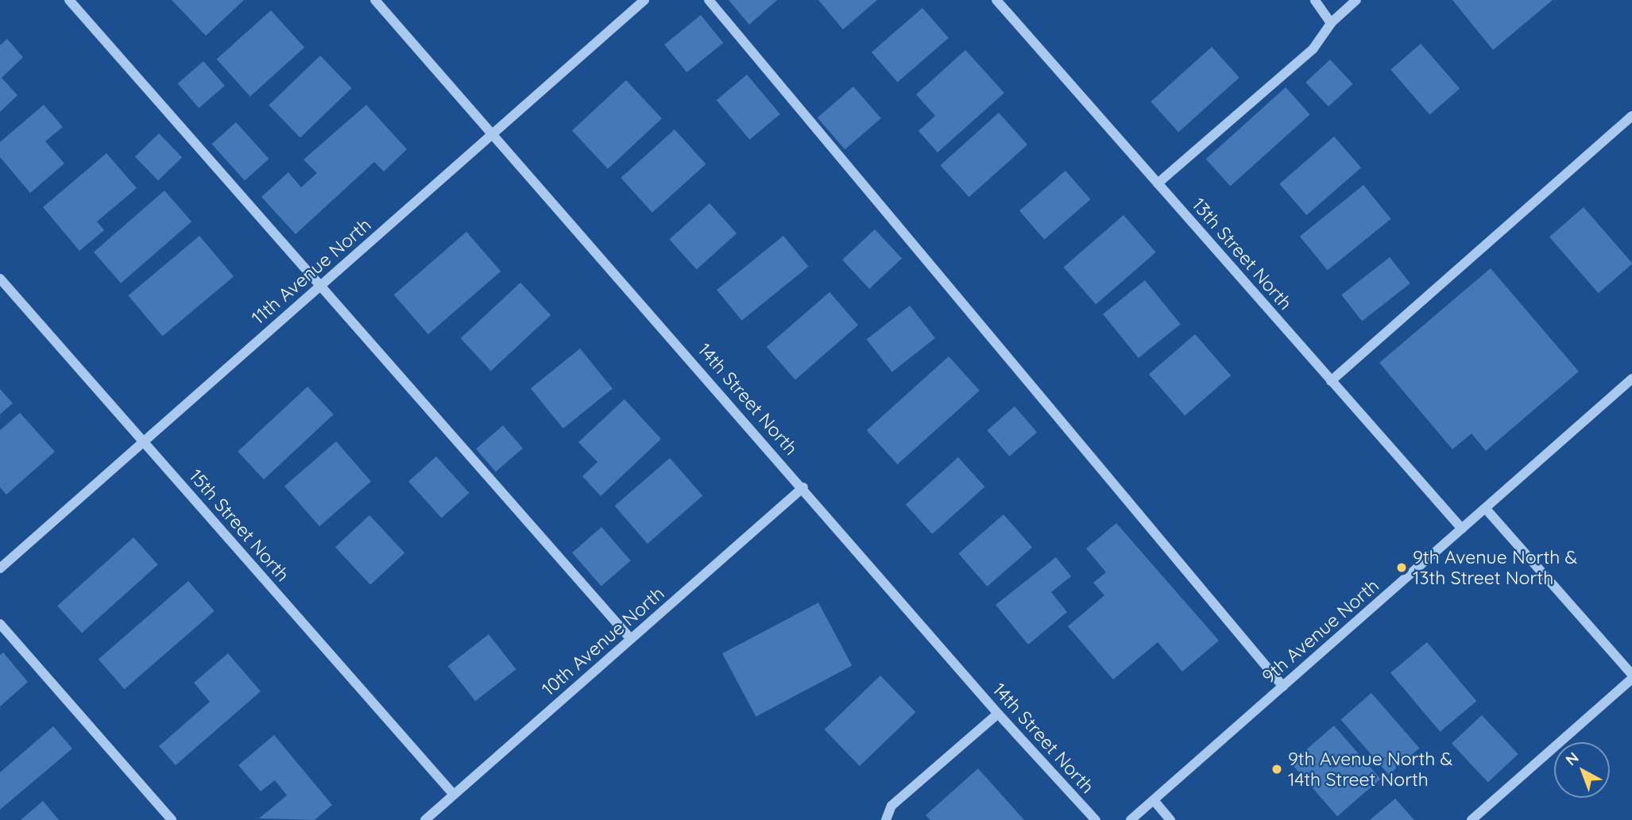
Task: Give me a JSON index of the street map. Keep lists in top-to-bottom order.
{
  "streets": {
    "street": [
      "13th Street North",
      "11th Avenue North",
      "14th Street North",
      "15th Street North",
      "9th Avenue North",
      "10th Avenue North"
    ]
  },
  "crossings": [
    ["13th Street North", "9th Avenue North"],
    ["11th Avenue North", "14th Street North"],
    ["11th Avenue North", "15th Street North"],
    ["14th Street North", "10th Avenue North"],
    ["15th Street North", "10th Avenue North"]
  ],
  "places": ["9th Avenue North & 13th Street North", "9th Avenue North & 14th Street North"],
  "north": "top left"
}
